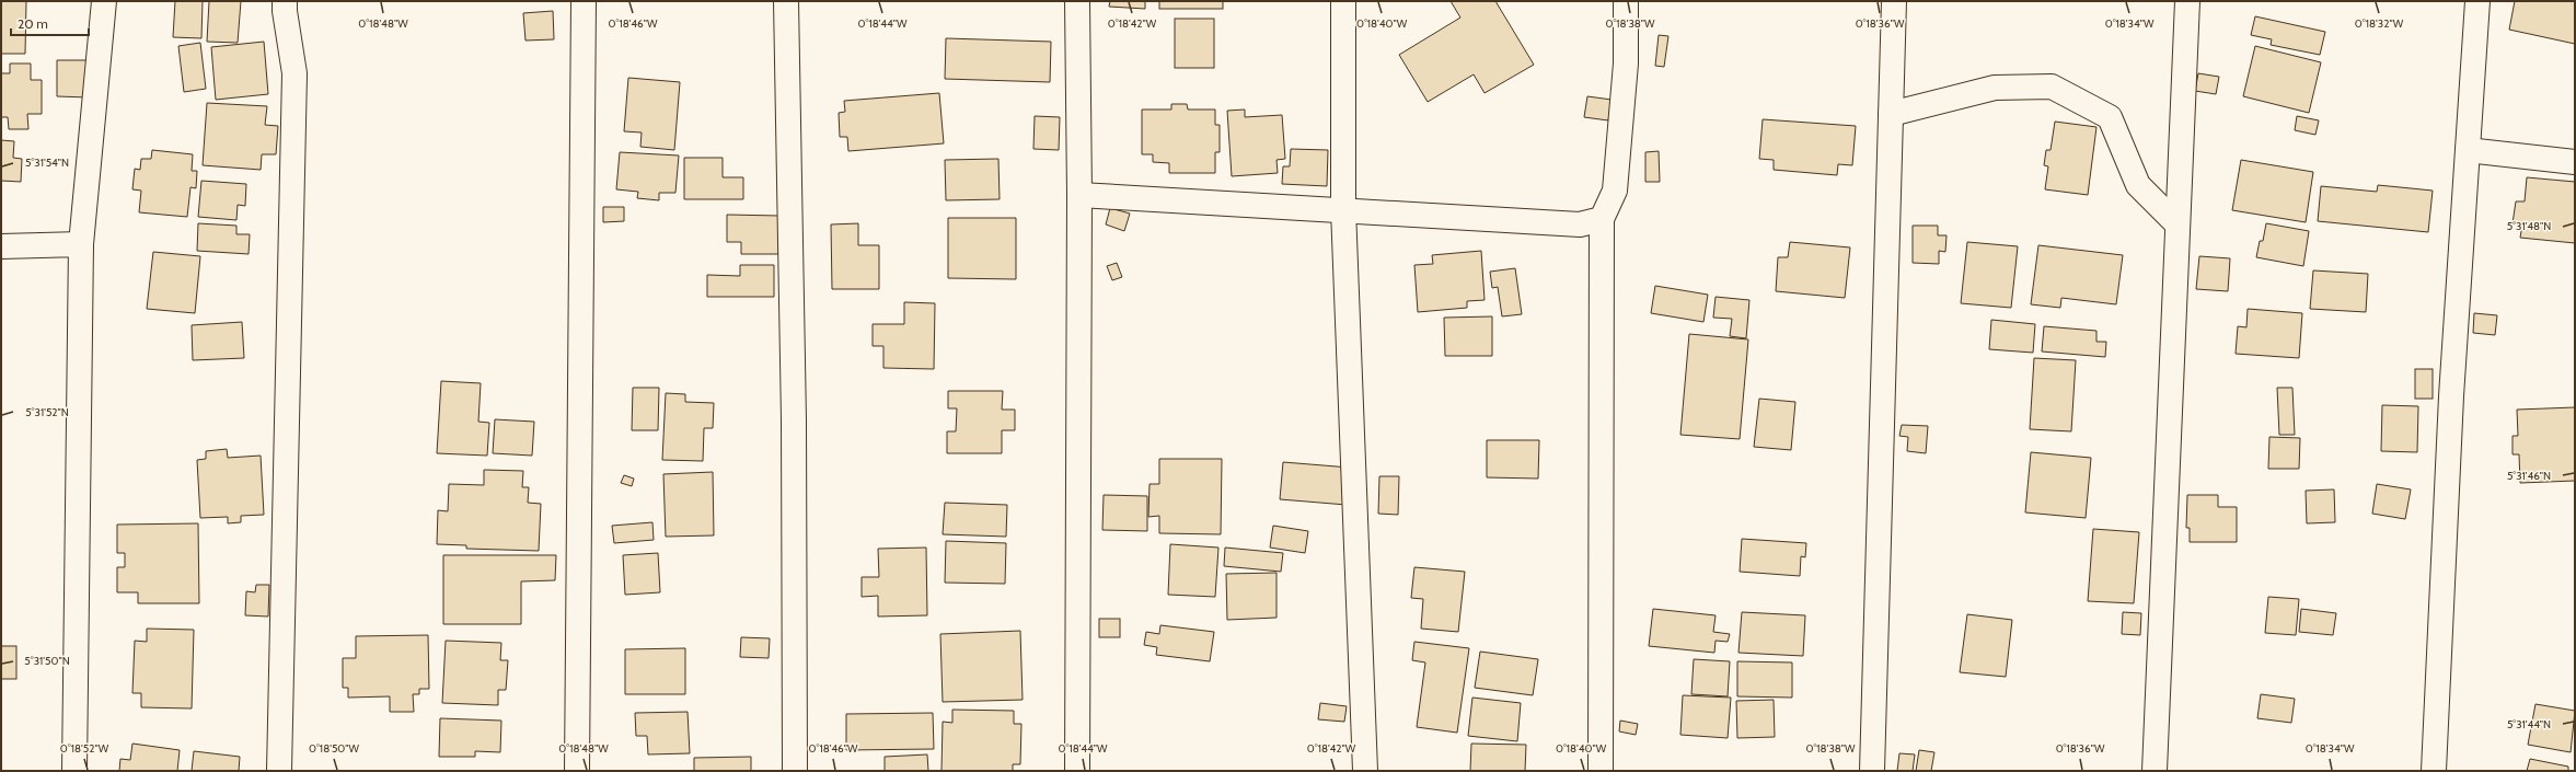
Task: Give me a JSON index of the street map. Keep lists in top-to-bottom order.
{
  "scale_bar": "20 m",
  "coordinates": [
    "0°18'32\"W",
    "0°18'48\"W",
    "0°18'46\"W",
    "0°18'44\"W",
    "0°18'42\"W",
    "0°18'40\"W",
    "0°18'38\"W",
    "0°18'36\"W",
    "0°18'34\"W",
    "5°31'54\"N",
    "5°31'48\"N",
    "5°31'52\"N",
    "5°31'46\"N",
    "5°31'50\"N",
    "5°31'44\"N",
    "0°18'52\"W",
    "0°18'50\"W"
  ]
}
